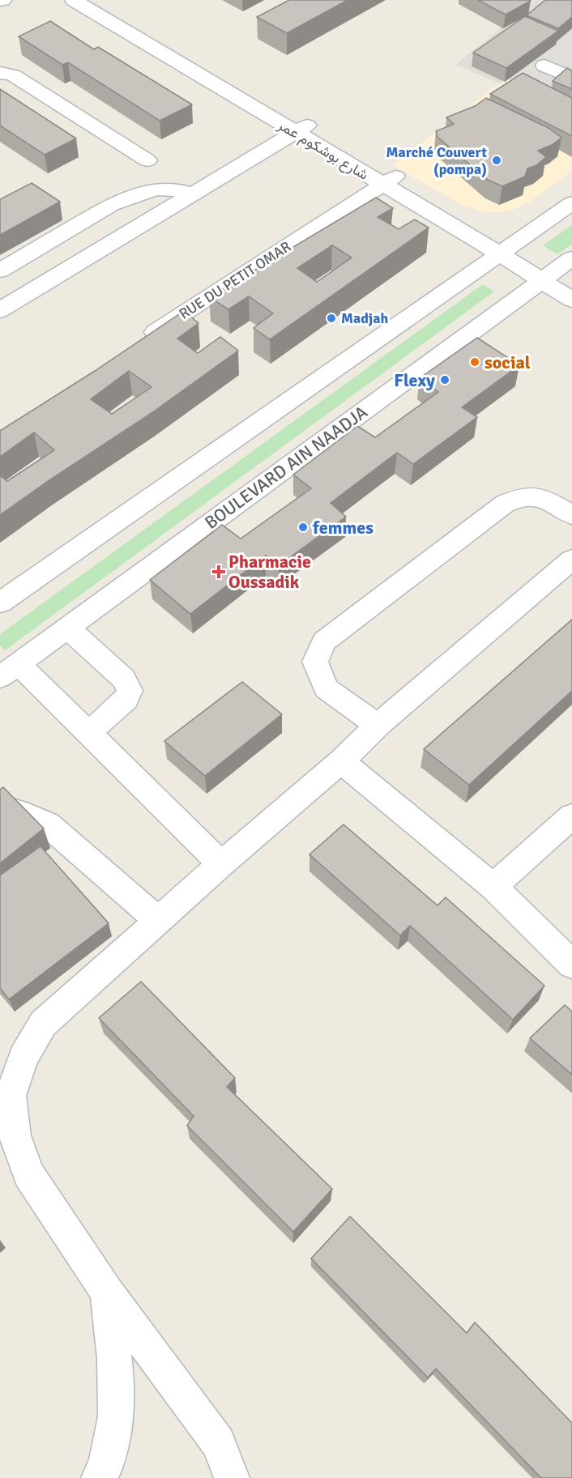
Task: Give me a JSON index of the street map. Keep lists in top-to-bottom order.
{
  "streets": {
    "street": ["شارع بوشكوم عمر", "RUE DU PETIT OMAR", "BOULEVARD AIN NAADJA"]
  },
  "crossings": [
    ["شارع بوشكوم عمر", "RUE DU PETIT OMAR"],
    ["شارع بوشكوم عمر", "BOULEVARD AIN NAADJA"]
  ],
  "places": {
    "other": [
      "Marché Couvert (pompa)",
      "Madjah",
      "social",
      "Flexy",
      "femmes"
    ],
    "health": ["Pharmacie Oussadik"]
  }
}
